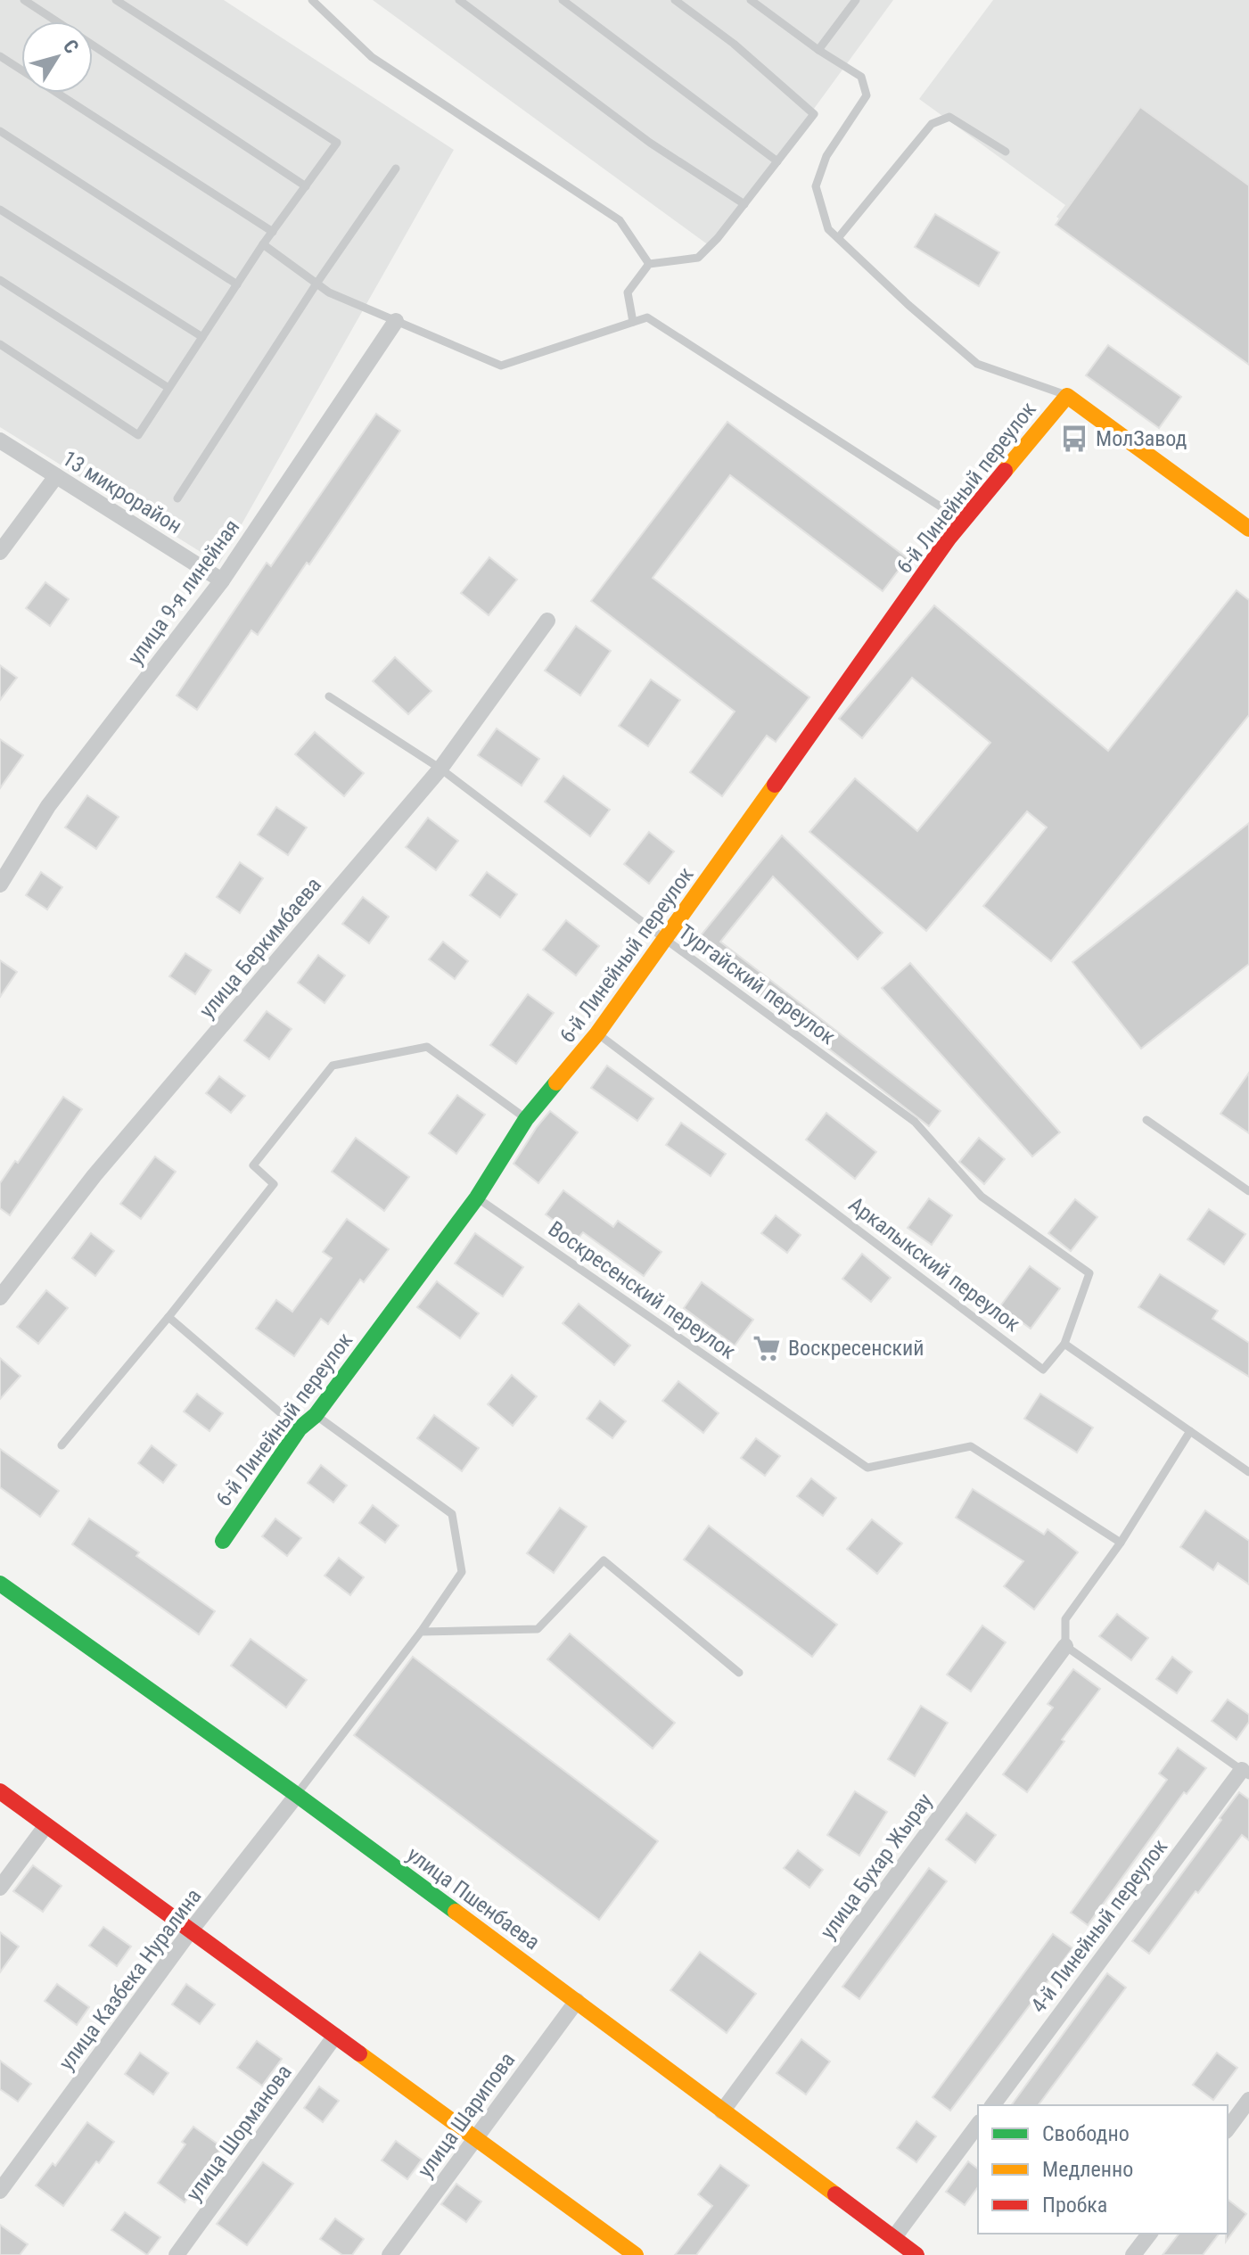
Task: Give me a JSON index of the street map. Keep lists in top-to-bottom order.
{
  "streets": {
    "street": [
      "6-й Линейный переулок",
      "13 микрорайон",
      "улица 9-я линейная",
      "улица Беркимбаева",
      "улица Бухар Жырау",
      "улица Пшенбаева",
      "4-й Линейный переулок",
      "улица Казбека Нуралина",
      "улица Шарипова",
      "улица Шорманова"
    ],
    "lane": ["Тургайский переулок", "Аркалыкский переулок", "Воскресенский переулок"]
  },
  "crossings": [
    ["6-й Линейный переулок", "Тургайский переулок"],
    ["6-й Линейный переулок", "Аркалыкский переулок"],
    ["6-й Линейный переулок", "Воскресенский переулок"],
    ["13 микрорайон", "улица 9-я линейная"],
    ["улица Беркимбаева", "Тургайский переулок"],
    ["Тургайский переулок", "Аркалыкский переулок"],
    ["улица Бухар Жырау", "улица Пшенбаева"],
    ["улица Пшенбаева", "улица Казбека Нуралина"],
    ["улица Пшенбаева", "улица Шарипова"]
  ],
  "places": {
    "bus stop": ["МолЗавод"],
    "supermarket": ["Воскресенский"]
  },
  "legend": ["Свободно", "Медленно", "Пробка"],
  "north": "top right"
}
